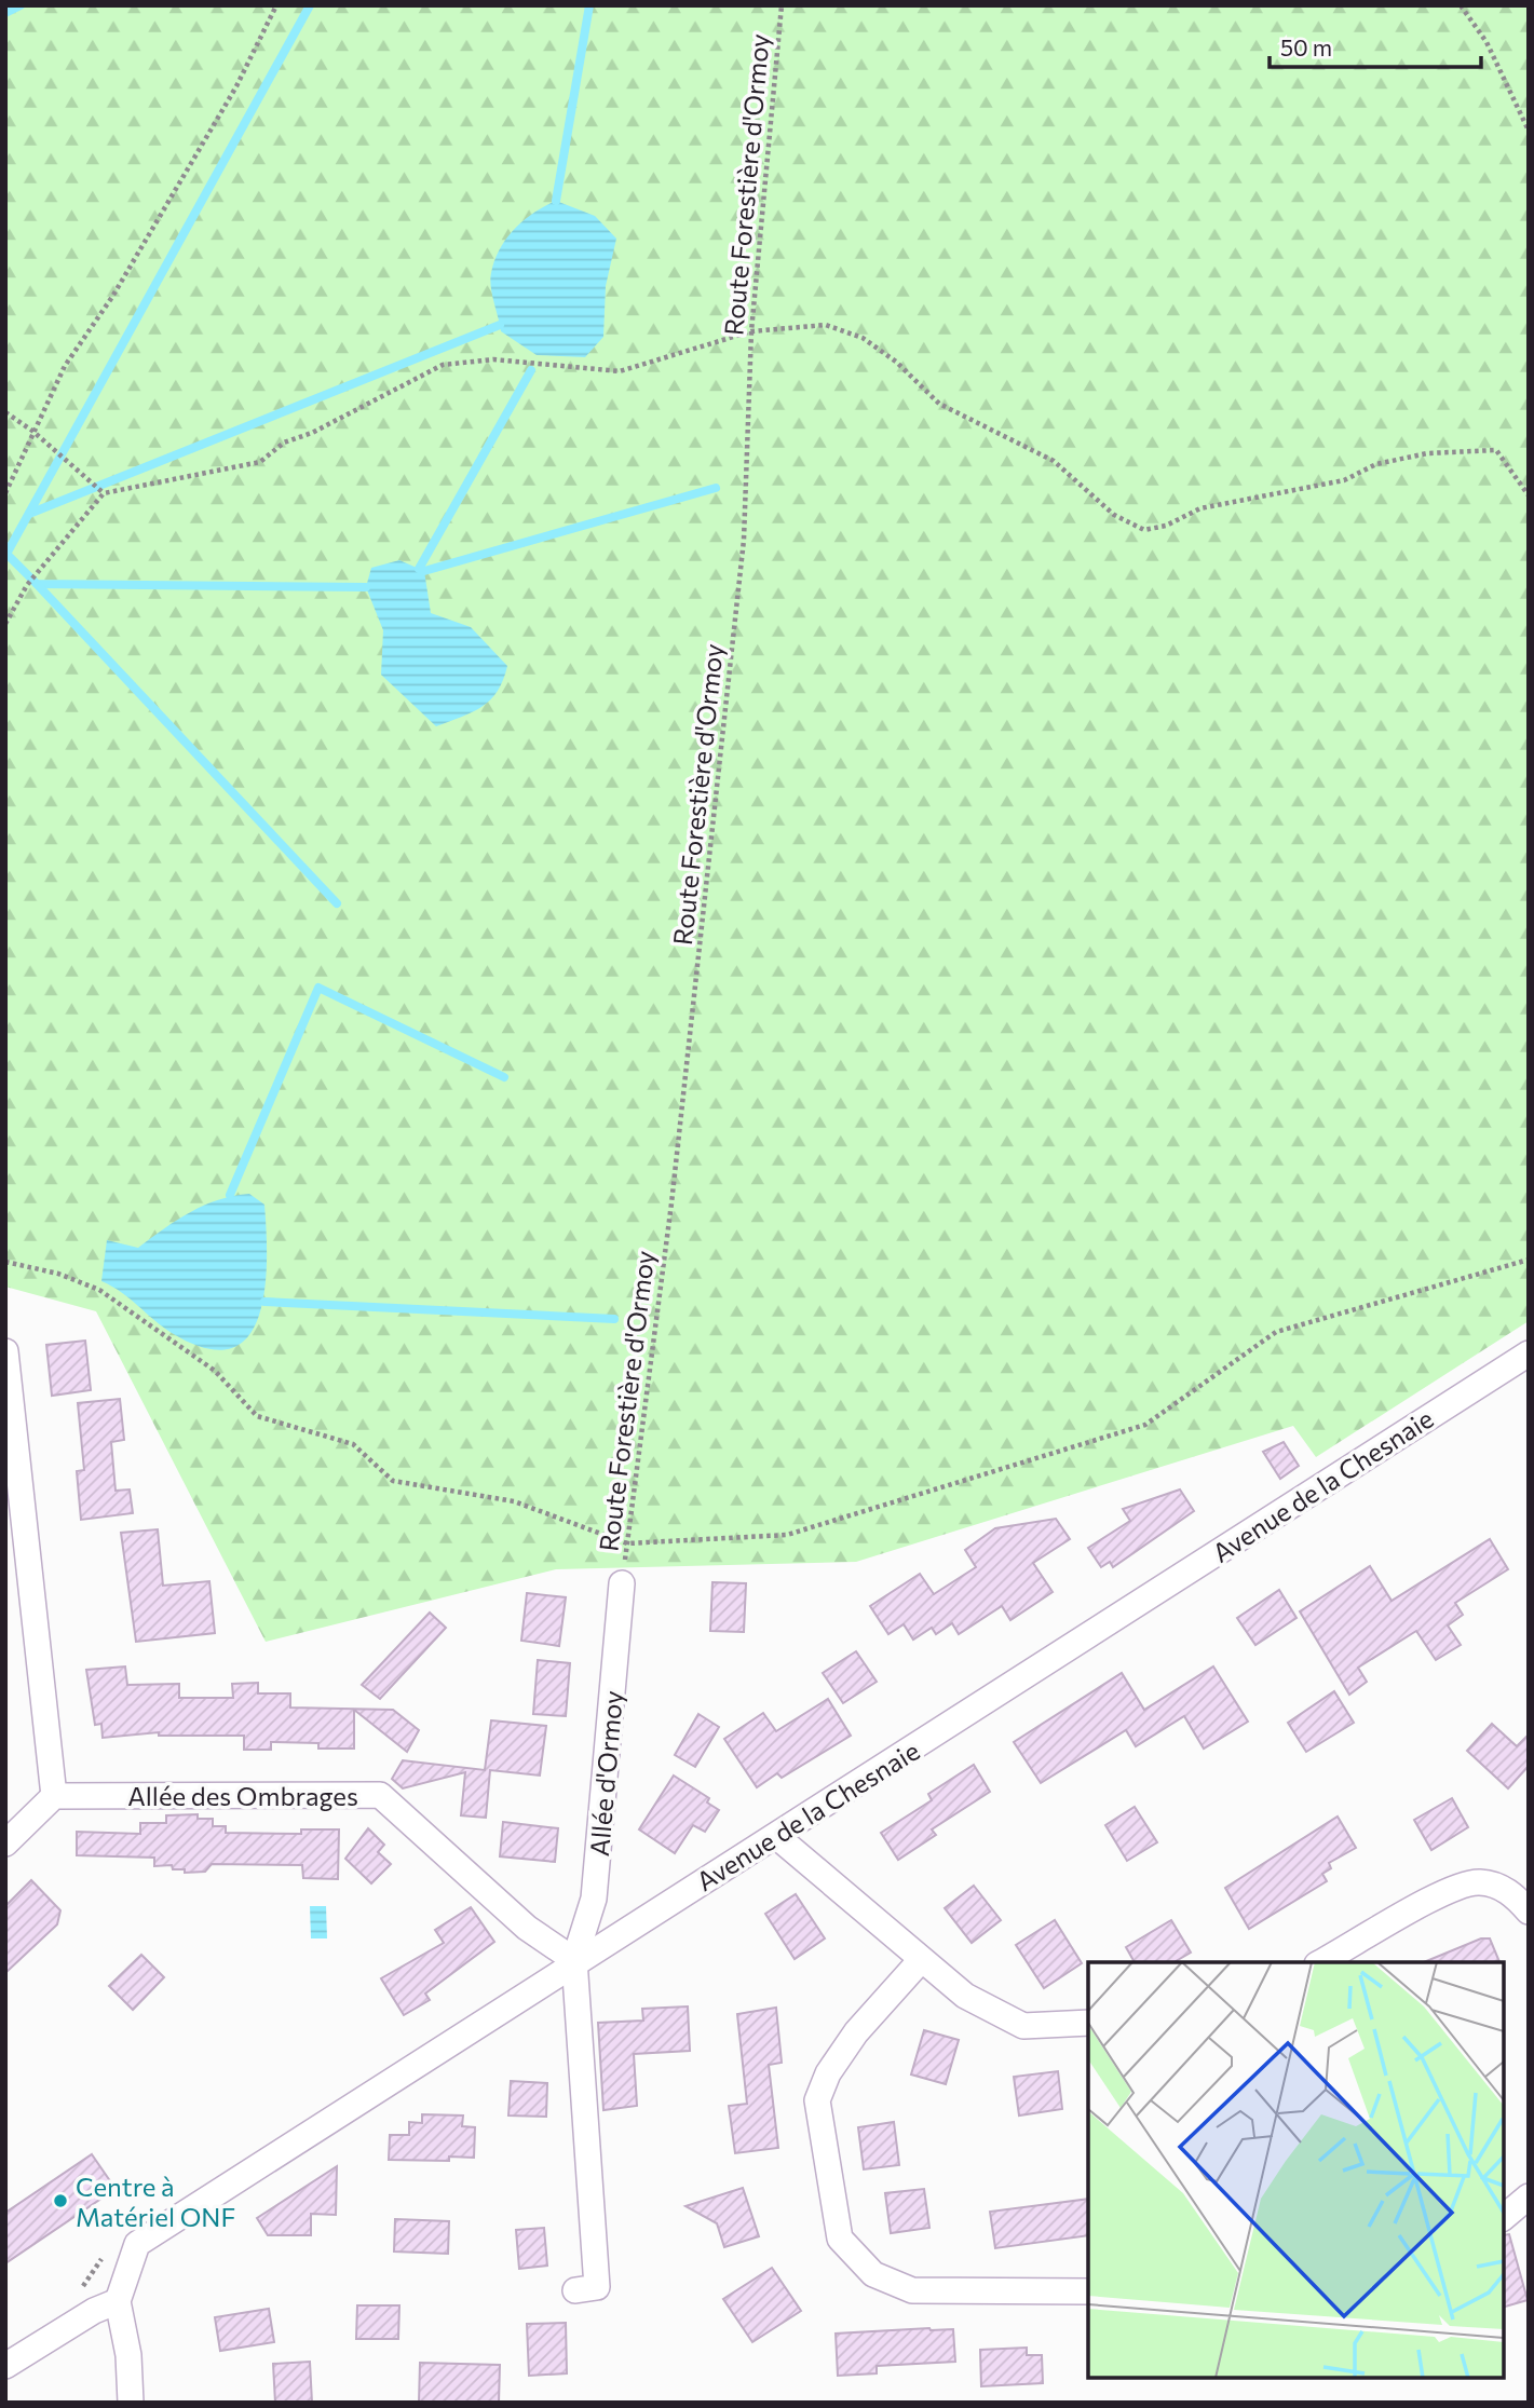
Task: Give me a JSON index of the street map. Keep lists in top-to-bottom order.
{
  "streets": {
    "street": ["Avenue de la Chesnaie", "Allée d'Ormoy", "Allée des Ombrages"],
    "path": ["Route Forestière d'Ormoy"]
  },
  "crossings": [
    ["Route Forestière d'Ormoy", "Allée d'Ormoy"],
    ["Avenue de la Chesnaie", "Allée d'Ormoy"],
    ["Avenue de la Chesnaie", "Allée des Ombrages"],
    ["Allée d'Ormoy", "Allée des Ombrages"]
  ],
  "places": ["Centre à Matériel ONF"],
  "scale_bar": "50 m"
}
